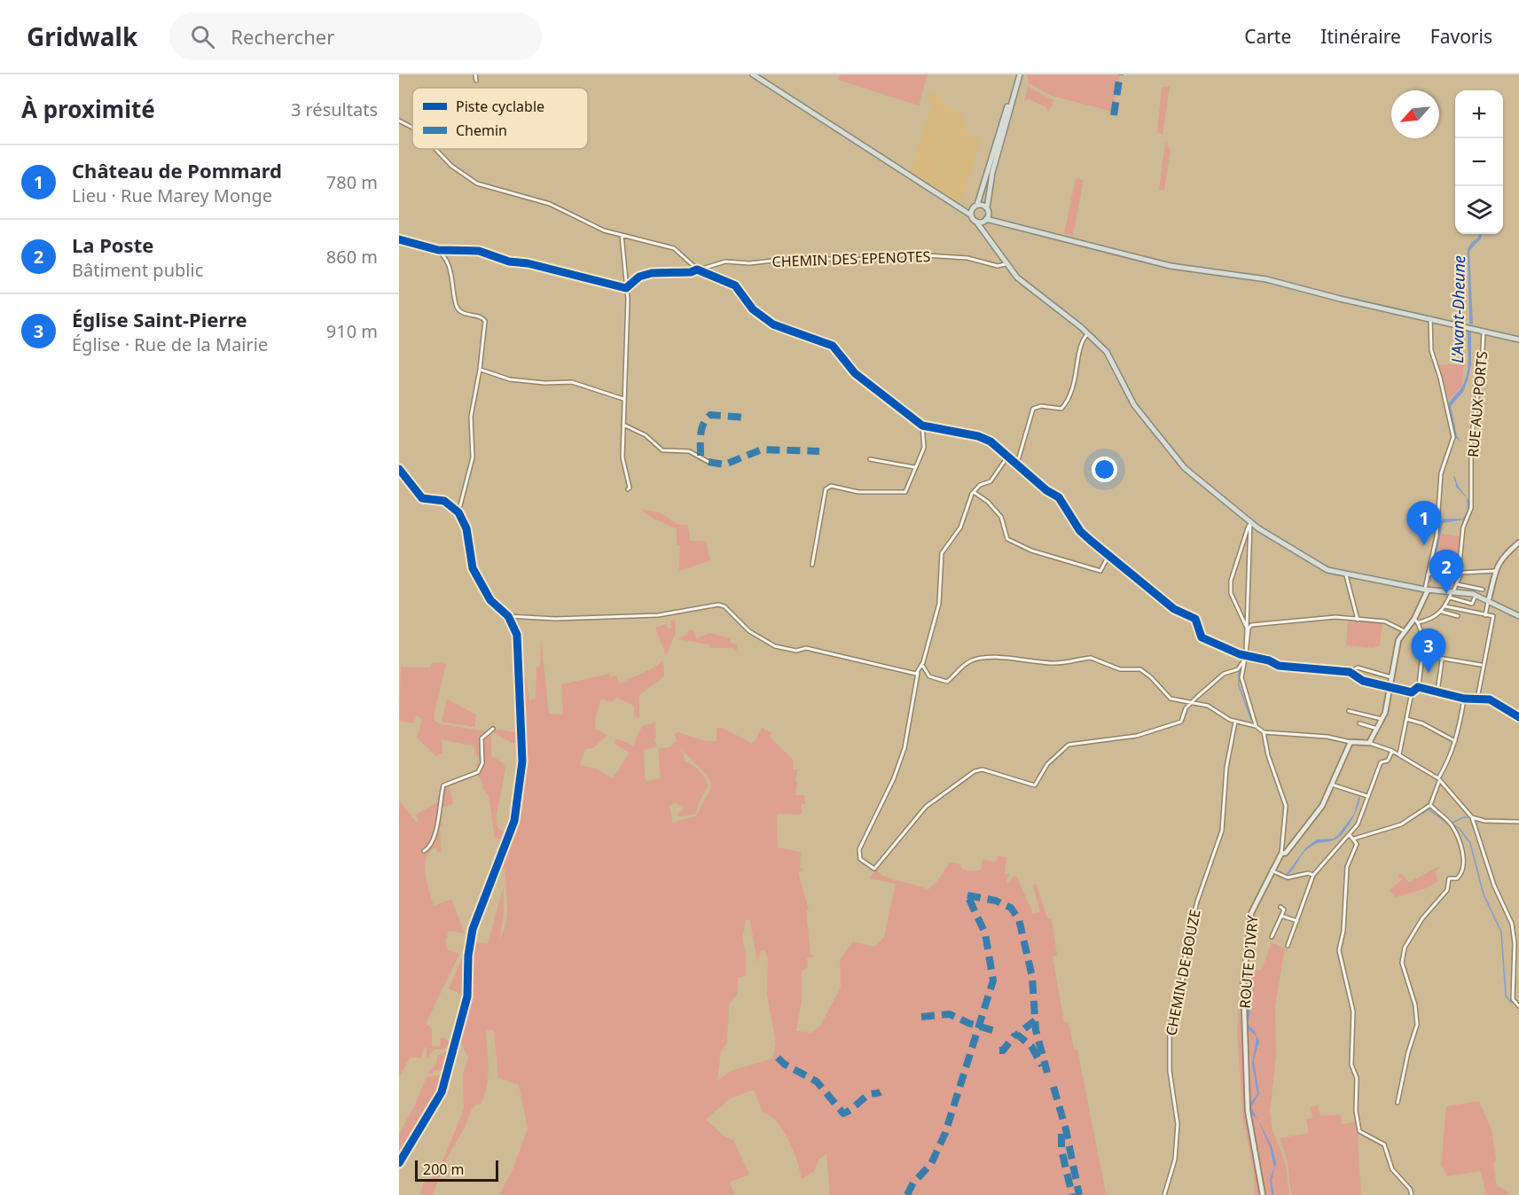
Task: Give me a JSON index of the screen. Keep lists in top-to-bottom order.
{
  "streets": {
    "main road": ["ROUTE D'IVRY"],
    "street": ["CHEMIN DES EPENOTES", "RUE AUX PORTS", "CHEMIN DE BOUZE"]
  },
  "water": ["L'Avant-Dheune"],
  "legend": ["Piste cyclable", "Chemin"],
  "scale_bar": "200 m",
  "north": "bottom left",
  "page": {
    "header": "Gridwalk",
    "search": "Rechercher",
    "nav": ["Carte", "Itinéraire", "Favoris"],
    "heading": ["À proximité", "3 résultats"],
    "map_buttons": ["+", "−"],
    "list": [
      {
        "mark": "1",
        "name": "Château de Pommard",
        "note": "Lieu · Rue Marey Monge",
        "value": "780 m"
      },
      {
        "mark": "2",
        "name": "La Poste",
        "note": "Bâtiment public",
        "value": "860 m"
      },
      {
        "mark": "3",
        "name": "Église Saint-Pierre",
        "note": "Église · Rue de la Mairie",
        "value": "910 m"
      }
    ],
    "pins": ["1", "2", "3"],
    "scale": "200 m"
  }
}
